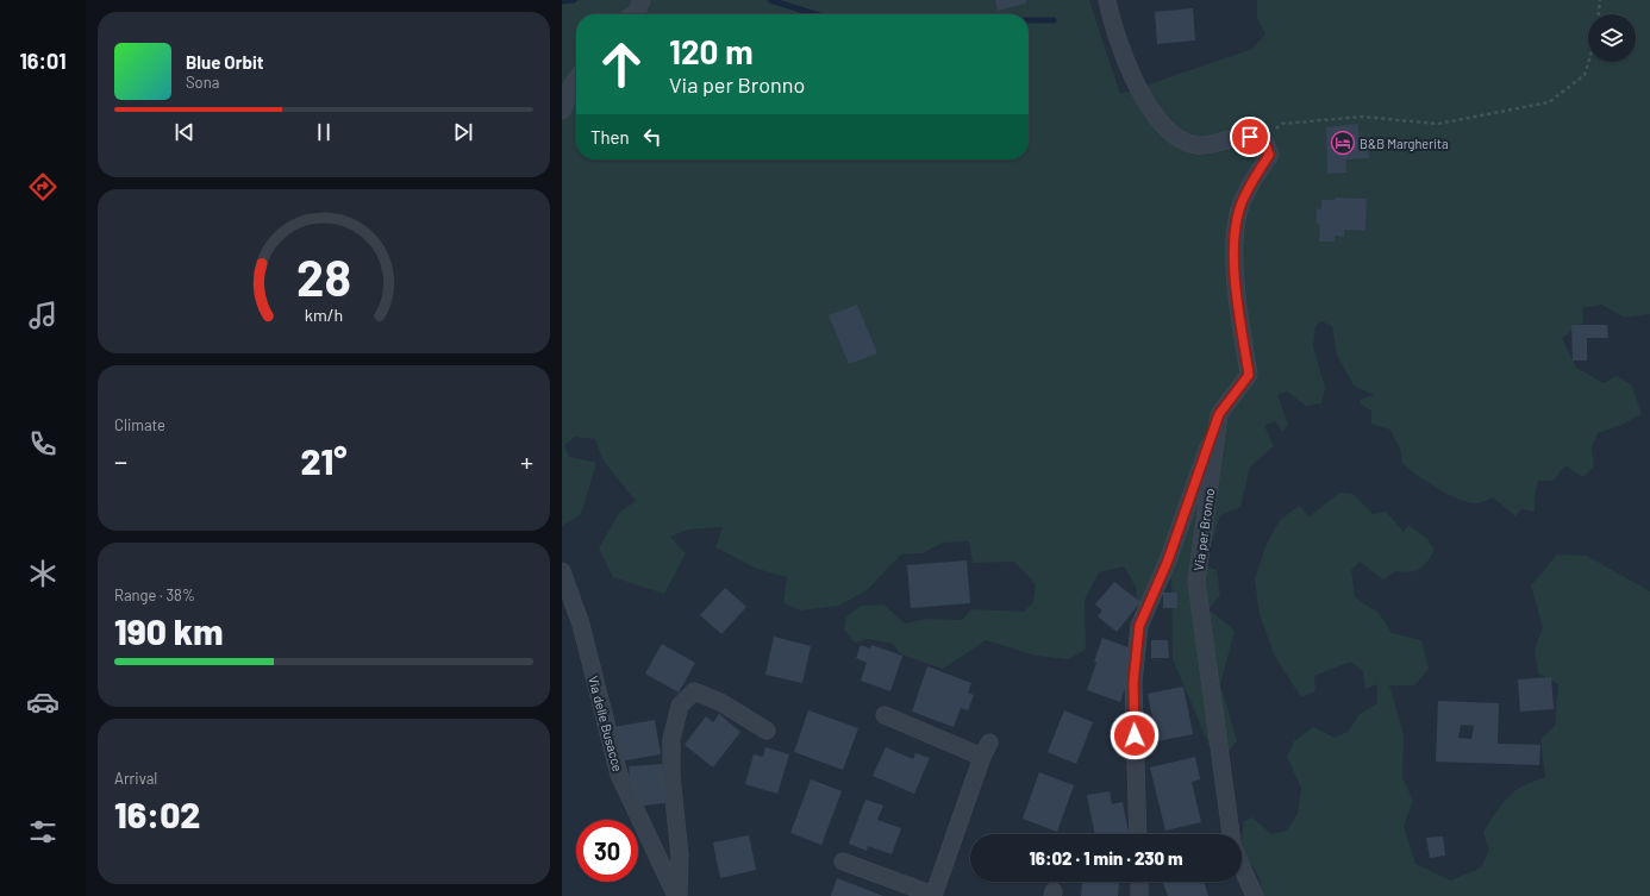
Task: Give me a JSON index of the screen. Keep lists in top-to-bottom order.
{
  "streets": {
    "street": ["Via per Bronno", "Via delle Busacce"]
  },
  "places": {
    "hotel": ["B&B Margherita"]
  },
  "page": {
    "tabs": "16:01",
    "turn": ["120 m", "Via per Bronno"],
    "song": ["Blue Orbit", "Sona"],
    "then": "Then",
    "tile": [
      "Climate",
      ["Range · 38%", "190 km"],
      ["Arrival", "16:02"]
    ],
    "heat": ["−", "21°", "+"],
    "limit": "30",
    "trip": "16:02 · 1 min · 230 m",
    "gauge": ["28", "km/h"]
  }
}
